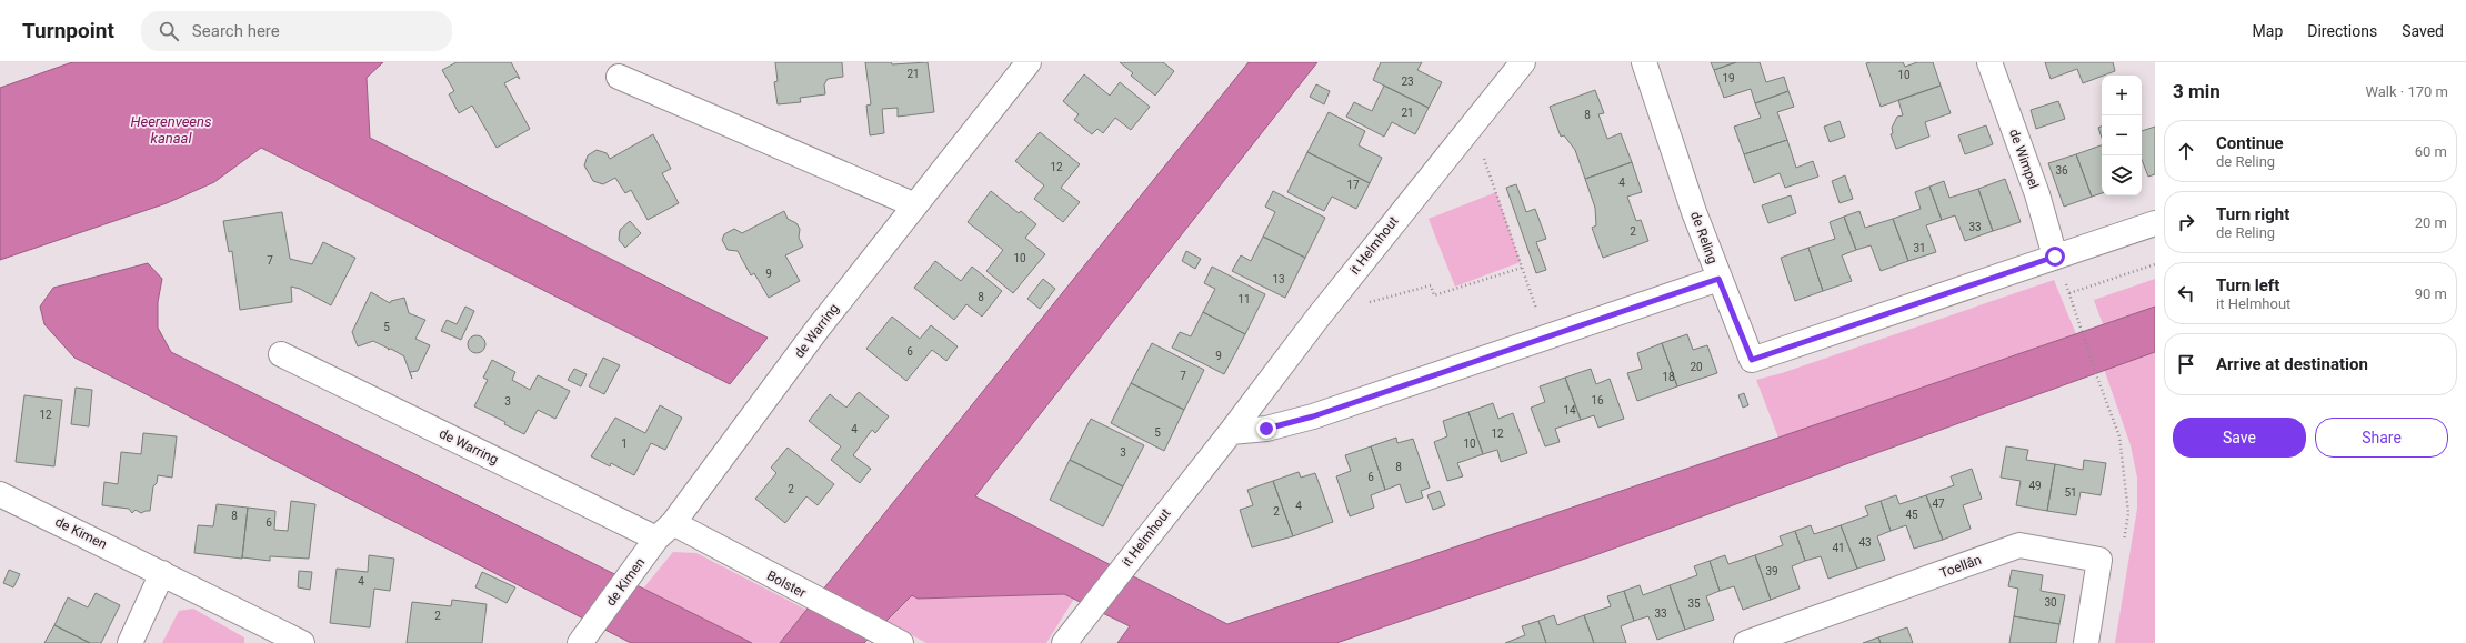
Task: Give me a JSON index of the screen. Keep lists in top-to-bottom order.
{
  "streets": {
    "street": [
      "de Wimpel",
      "de Reling",
      "it Helmhout",
      "de Warring",
      "de Kimen",
      "Toellân",
      "Bolster"
    ]
  },
  "crossings": [
    ["de Wimpel", "de Reling"],
    ["de Warring", "de Kimen"],
    ["de Warring", "Bolster"],
    ["de Kimen", "Bolster"]
  ],
  "water": ["Heerenveens kanaal"],
  "house_numbers": [
    "21",
    "10",
    "19",
    "23",
    "21",
    "8",
    "12",
    "36",
    "4",
    "17",
    "33",
    "2",
    "31",
    "10",
    "7",
    "9",
    "13",
    "8",
    "11",
    "5",
    "6",
    "9",
    "20",
    "7",
    "18",
    "16",
    "3",
    "14",
    "12",
    "4",
    "5",
    "12",
    "1",
    "10",
    "3",
    "8",
    "6",
    "49",
    "2",
    "51",
    "47",
    "4",
    "2",
    "45",
    "8",
    "6",
    "43",
    "41",
    "39",
    "4",
    "30",
    "35",
    "33",
    "2"
  ],
  "page": {
    "header": "Turnpoint",
    "search": "Search here",
    "nav": ["Map", "Directions", "Saved"],
    "heading": ["3 min", "Walk · 170 m"],
    "map_buttons": ["+", "−"],
    "list": [
      ["Continue", "de Reling", "60 m"],
      ["Turn right", "de Reling", "20 m"],
      ["Turn left", "it Helmhout", "90 m"],
      "Arrive at destination"
    ],
    "buttons": ["Save", "Share"]
  }
}
